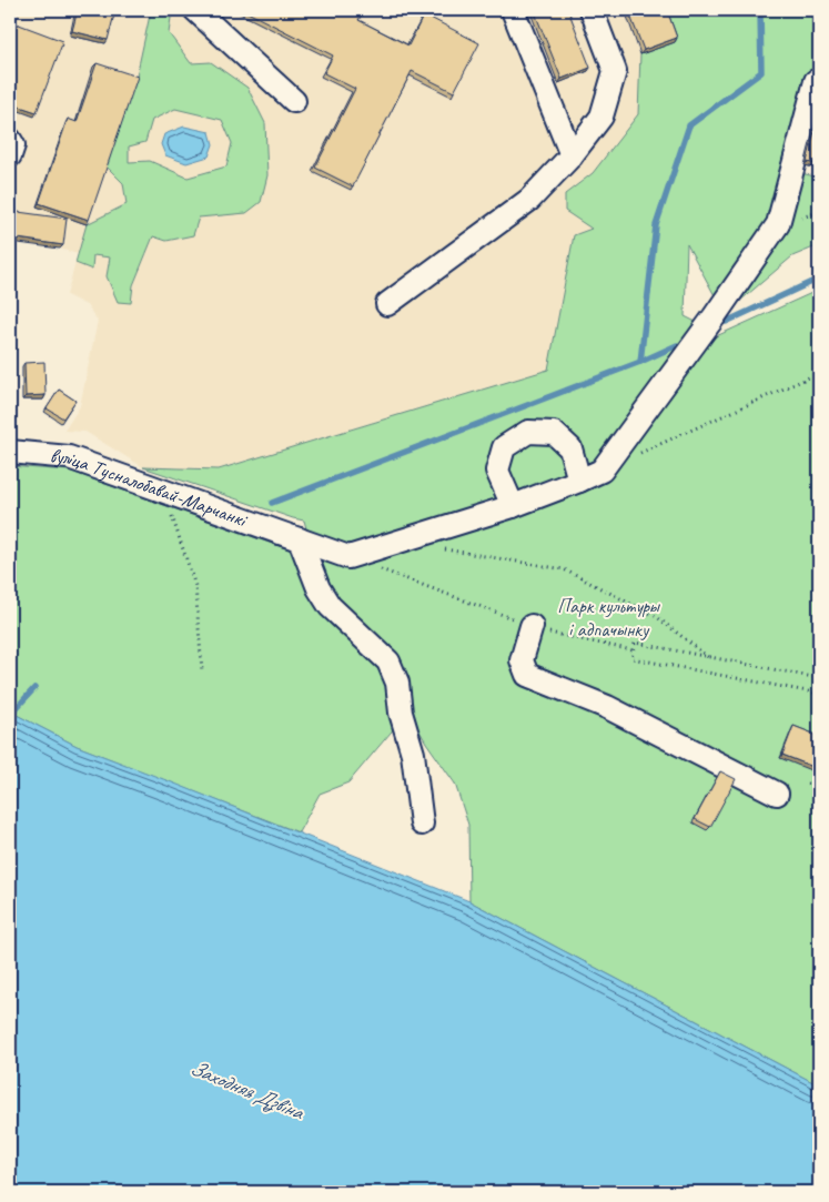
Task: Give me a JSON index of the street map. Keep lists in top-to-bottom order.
{
  "streets": {
    "street": ["вуліца Тусналобавай-Марчанкі"]
  },
  "water": ["Заходняя Дзвіна"],
  "parks": ["Парк культуры і адпачынку"]
}
